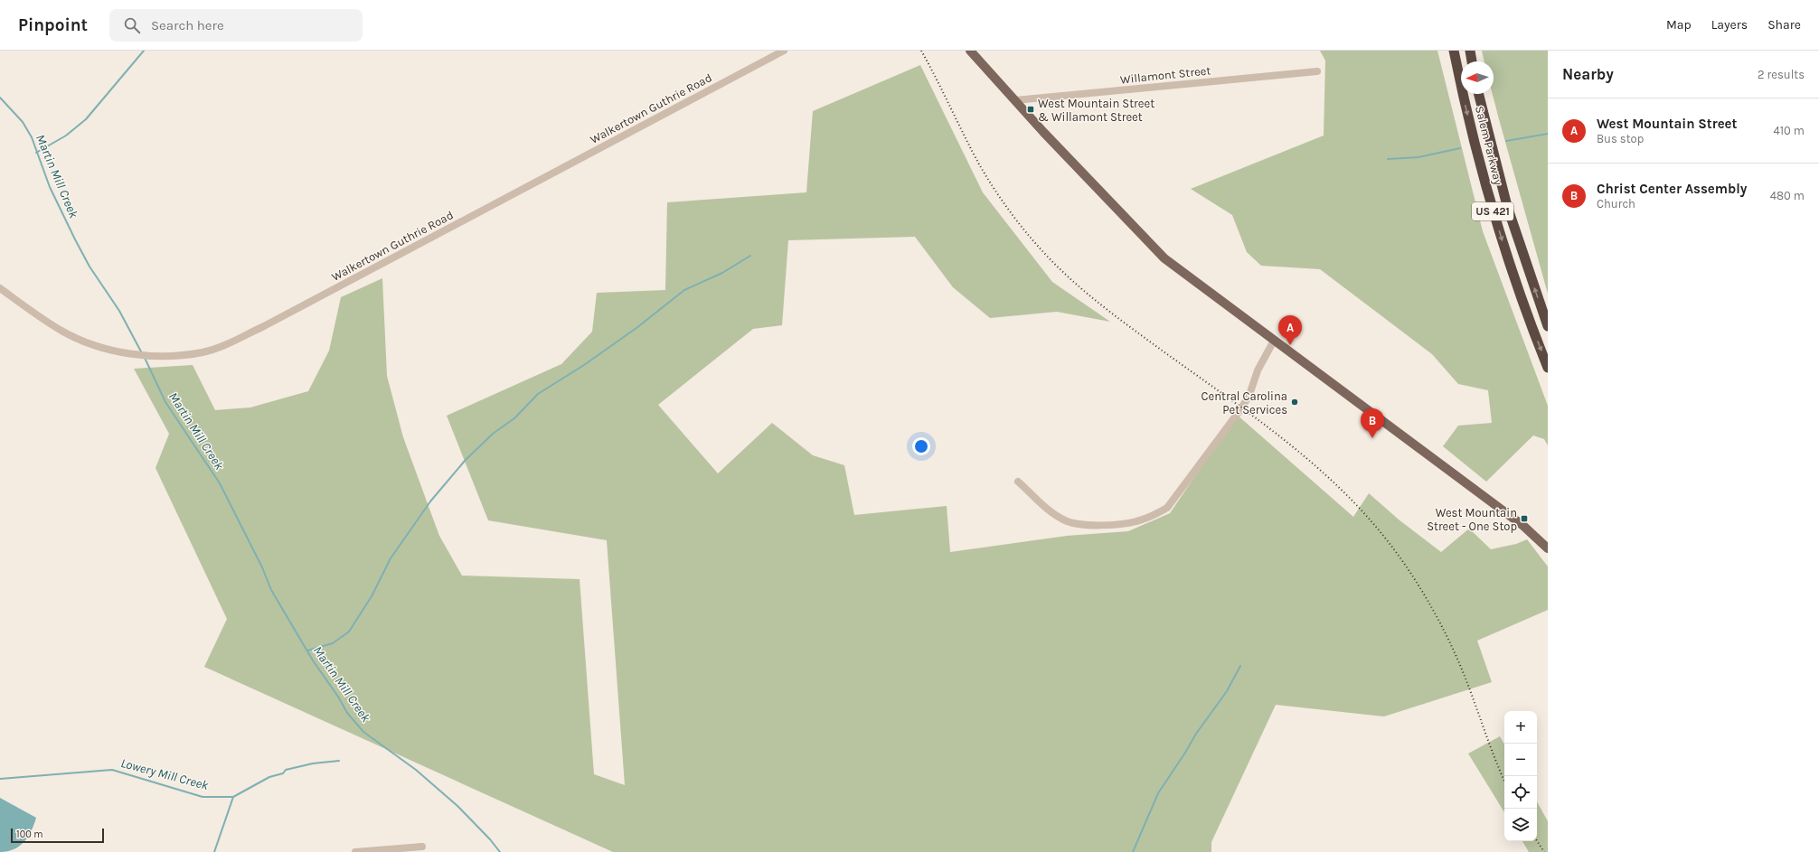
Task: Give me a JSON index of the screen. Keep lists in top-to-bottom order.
{
  "streets": {
    "highway": ["Salem Parkway", "US 421"],
    "street": ["Willamont Street", "Walkertown Guthrie Road"]
  },
  "water": ["Martin Mill Creek", "Lowery Mill Creek"],
  "places": {
    "transit": ["West Mountain Street & Willamont Street", "West Mountain Street - One Stop"],
    "other": ["Central Carolina Pet Services"]
  },
  "scale_bar": "100 m",
  "north": "left",
  "page": {
    "header": "Pinpoint",
    "search": "Search here",
    "nav": ["Map", "Layers", "Share"],
    "heading": ["Nearby", "2 results"],
    "list": [
      {
        "mark": "A",
        "name": "West Mountain Street",
        "note": "Bus stop",
        "value": "410 m"
      },
      {
        "mark": "B",
        "name": "Christ Center Assembly",
        "note": "Church",
        "value": "480 m"
      }
    ],
    "pins": ["A", "B"],
    "map_buttons": ["+", "−"],
    "scale": "100 m"
  }
}
